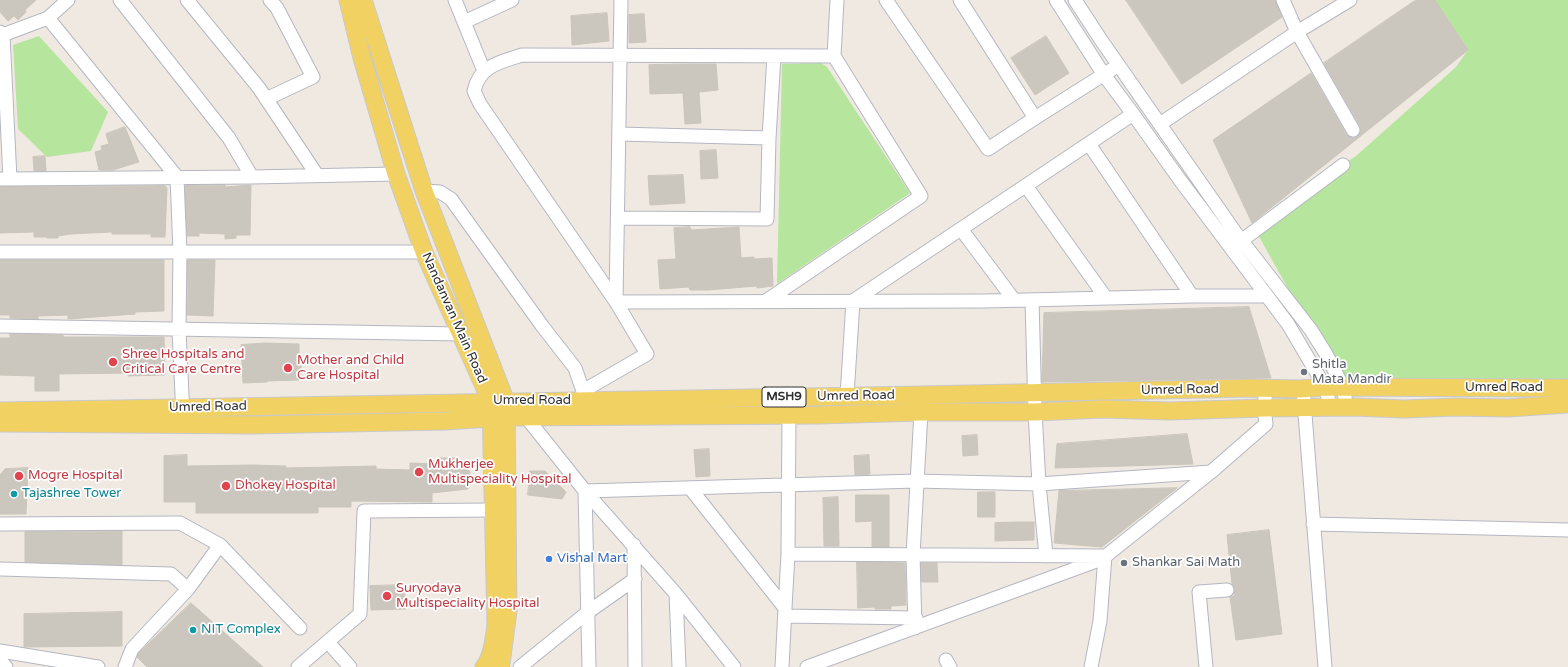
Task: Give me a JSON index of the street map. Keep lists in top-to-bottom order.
{
  "streets": {
    "main road": ["Nandanvan Main Road", "Umred Road", "MSH9"]
  },
  "crossings": [
    ["Nandanvan Main Road", "Umred Road"]
  ],
  "places": [
    "Shree Hospitals and Critical Care Centre",
    "Mother and Child Care Hospital",
    "Shitla Mata Mandir",
    "Mukherjee Multispeciality Hospital",
    "Mogre Hospital",
    "Dhokey Hospital",
    "Tajashree Tower",
    "Vishal Mart",
    "Shankar Sai Math",
    "Suryodaya Multispeciality Hospital",
    "NIT Complex"
  ]
}
